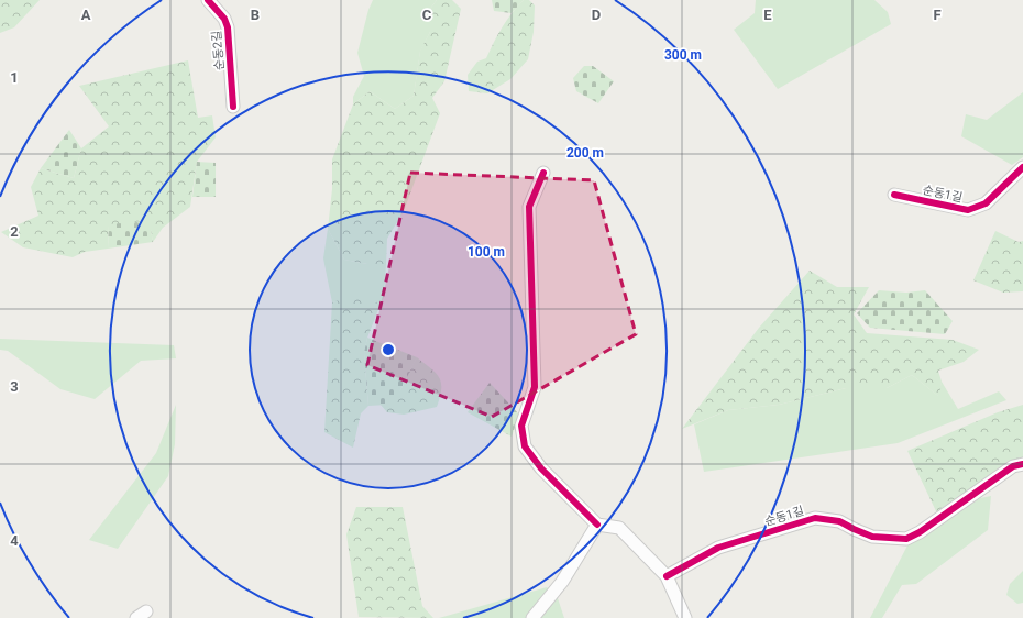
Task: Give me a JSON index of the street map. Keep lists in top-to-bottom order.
{
  "streets": {
    "street": ["순동2길", "순동1길"]
  },
  "grid": {
    "columns": [
      "A",
      "B",
      "C",
      "D",
      "E",
      "F"
    ],
    "rows": [
      "1",
      "2",
      "3",
      "4"
    ]
  },
  "rings": ["300 m", "200 m", "100 m"]
}
